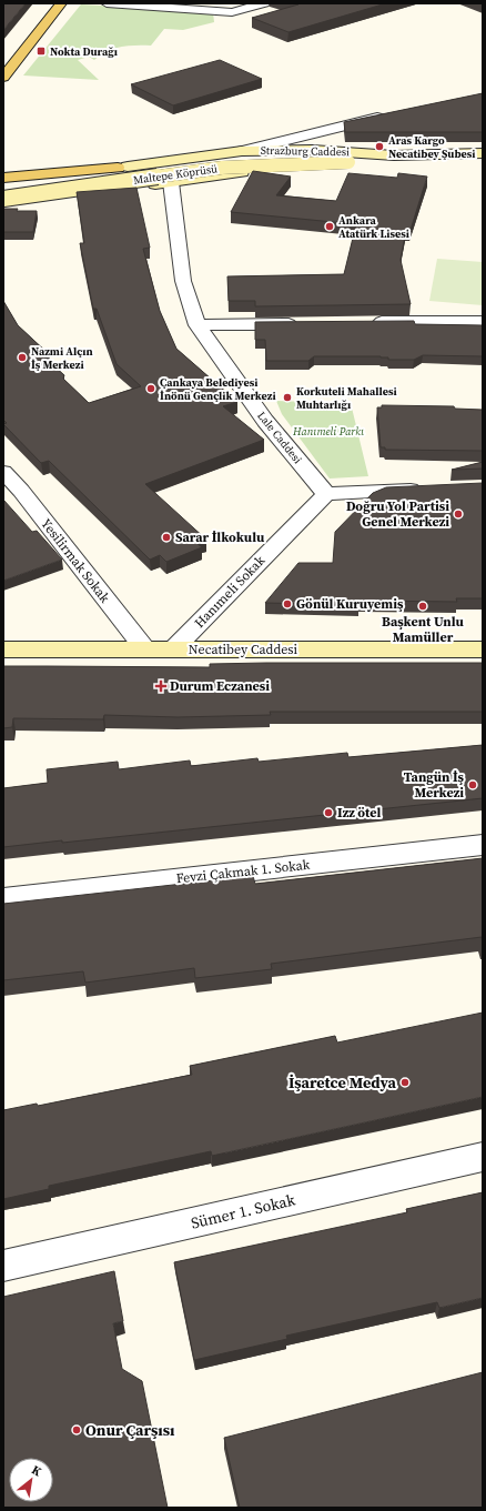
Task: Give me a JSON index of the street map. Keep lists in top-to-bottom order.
{
  "streets": {
    "main road": ["Strazburg Caddesi", "Maltepe Köprüsü", "Necatibey Caddesi"],
    "street": [
      "Lale Caddesi",
      "Yesilirmak Sokak",
      "Hanımeli Sokak",
      "Fevzi Çakmak 1. Sokak",
      "Sümer 1. Sokak"
    ]
  },
  "crossings": [
    ["Strazburg Caddesi", "Lale Caddesi"],
    ["Lale Caddesi", "Hanımeli Sokak"],
    ["Yesilirmak Sokak", "Necatibey Caddesi"],
    ["Hanımeli Sokak", "Necatibey Caddesi"]
  ],
  "parks": ["Hanımeli Parkı"],
  "places": {
    "transit": ["Nokta Durağı"],
    "other": [
      "Aras Kargo Necatibey Şubesi",
      "Ankara Atatürk Lisesi",
      "Nazmi Alçın İş Merkezi",
      "Çankaya Belediyesi İnönü Gençlik Merkezi",
      "Korkuteli Mahallesi Muhtarlığı",
      "Doğru Yol Partisi Genel Merkezi",
      "Sarar İlkokulu",
      "Gönül Kuruyemiş",
      "Başkent Unlu Mamüller",
      "Tangün İş Merkezi",
      "Izz ötel",
      "İşaretce Medya",
      "Onur Çarşısı"
    ],
    "health": ["Durum Eczanesi"]
  },
  "north": "top right"
}
